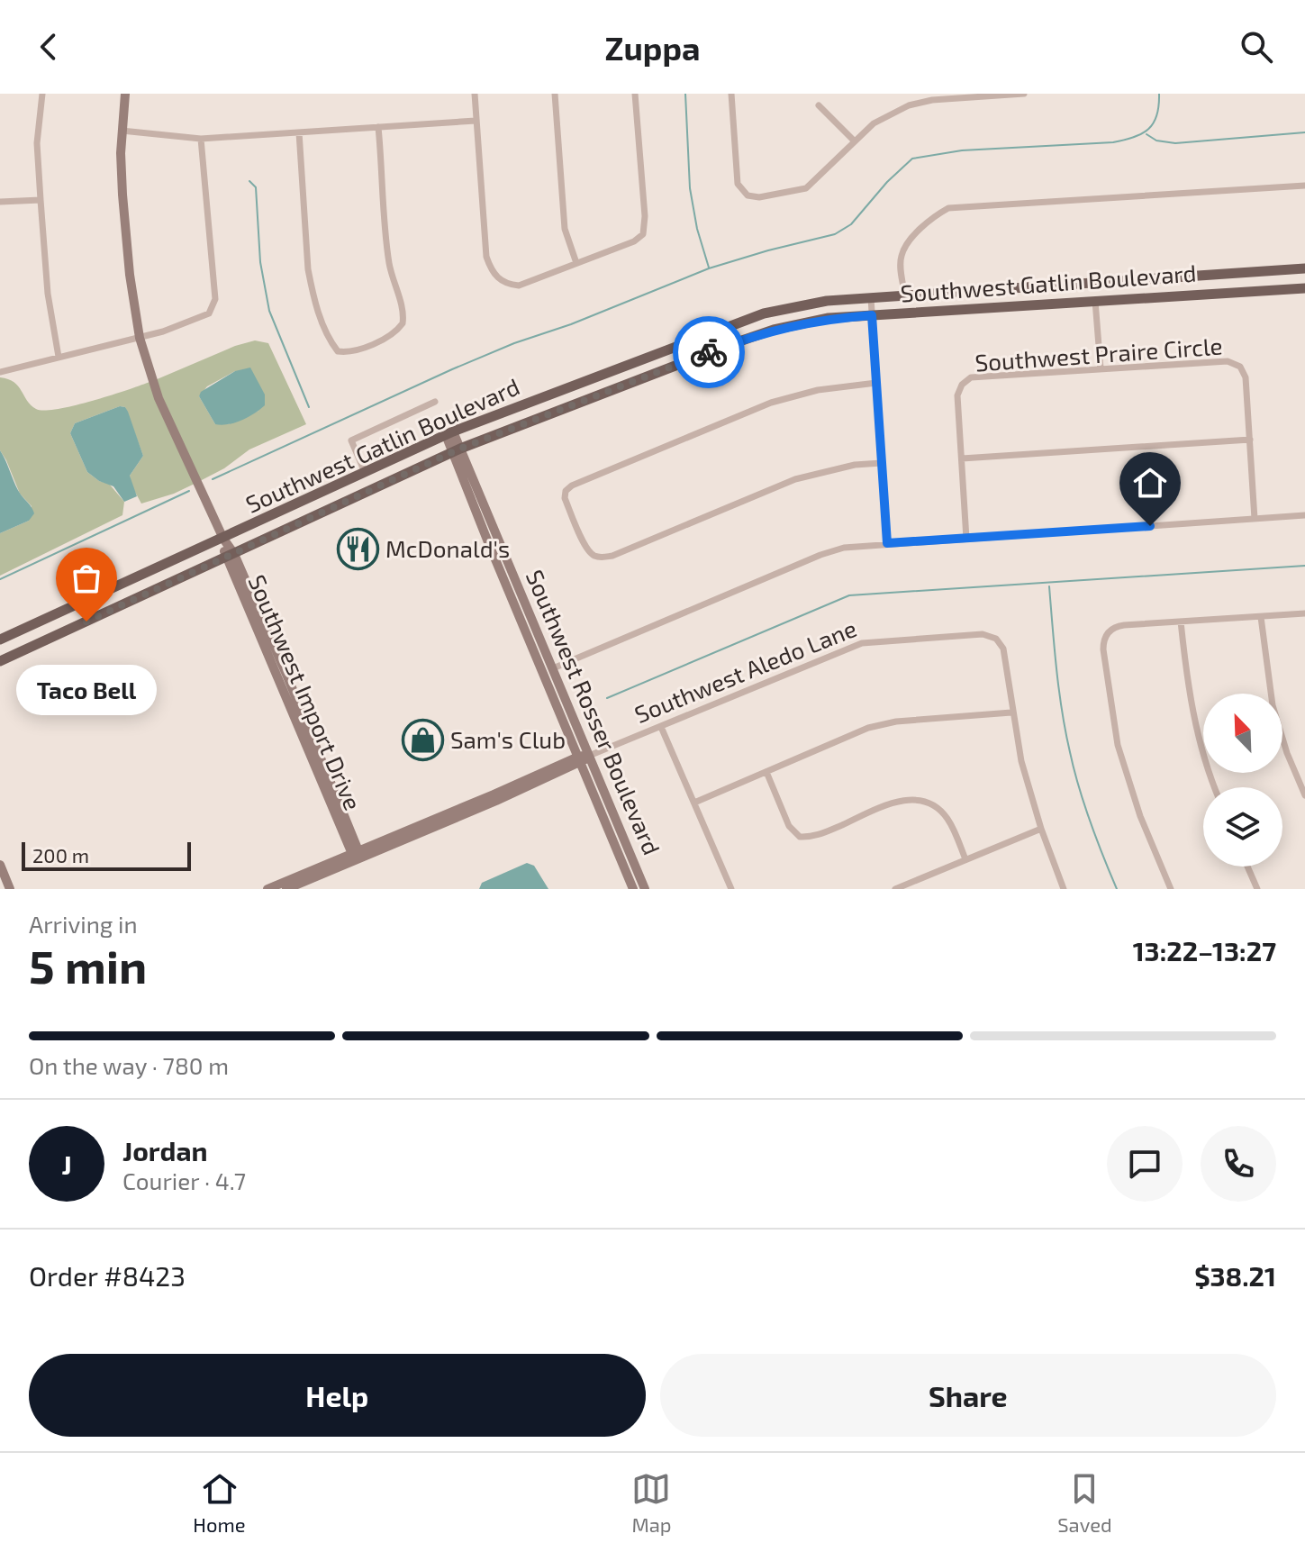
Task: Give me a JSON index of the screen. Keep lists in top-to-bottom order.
{
  "streets": {
    "main road": ["Southwest Gatlin Boulevard"],
    "street": [
      "Southwest Praire Circle",
      "Southwest Aledo Lane",
      "Southwest Import Drive",
      "Southwest Rosser Boulevard"
    ]
  },
  "crossings": [
    ["Southwest Gatlin Boulevard", "Southwest Import Drive"],
    ["Southwest Gatlin Boulevard", "Southwest Rosser Boulevard"],
    ["Southwest Aledo Lane", "Southwest Import Drive"],
    ["Southwest Aledo Lane", "Southwest Rosser Boulevard"]
  ],
  "places": {
    "restaurant": ["McDonald's"],
    "other": ["Taco Bell"],
    "shop": ["Sam's Club"]
  },
  "scale_bar": "200 m",
  "north": "top left",
  "page": {
    "header": "Zuppa",
    "bubble": "Taco Bell",
    "scale": "200 m",
    "heading": ["5 min", "Arriving in", "13:22–13:27"],
    "panel": [
      "Jordan",
      "Courier · 4.7",
      "Order #8423",
      "$38.21"
    ],
    "bar": "On the way · 780 m",
    "round": "J",
    "buttons": ["Help", "Share"],
    "tabs": ["Home", "Map", "Saved"]
  }
}
